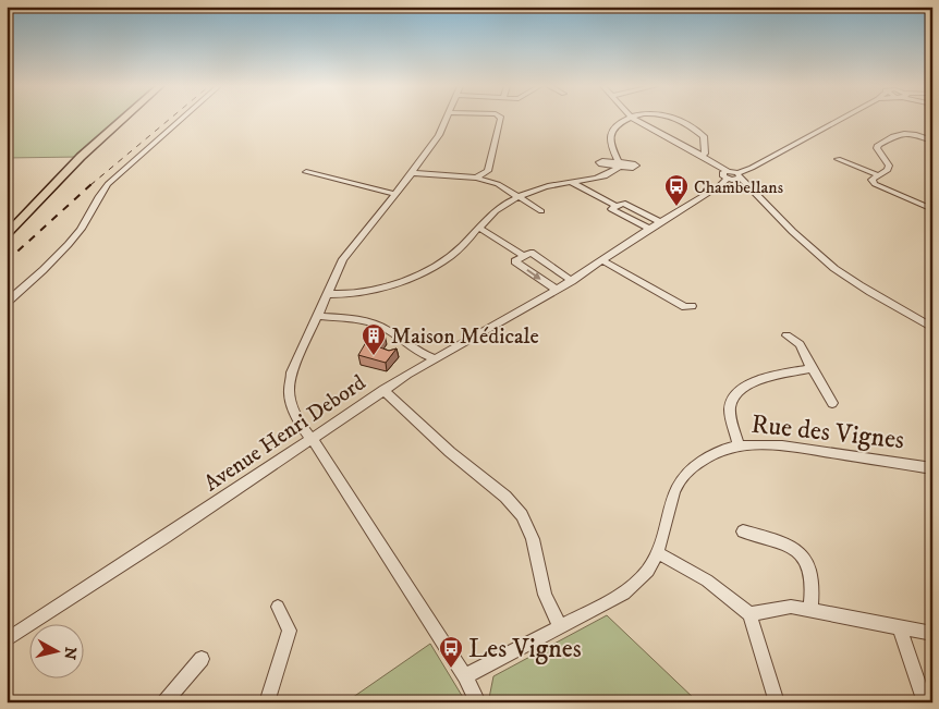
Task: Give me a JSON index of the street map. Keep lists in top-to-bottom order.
{
  "streets": {
    "street": ["Rue des Vignes", "Avenue Henri Debord"]
  },
  "places": {
    "bus stop": ["Chambellans", "Les Vignes"],
    "building": ["Maison Médicale"]
  },
  "north": "right"
}
